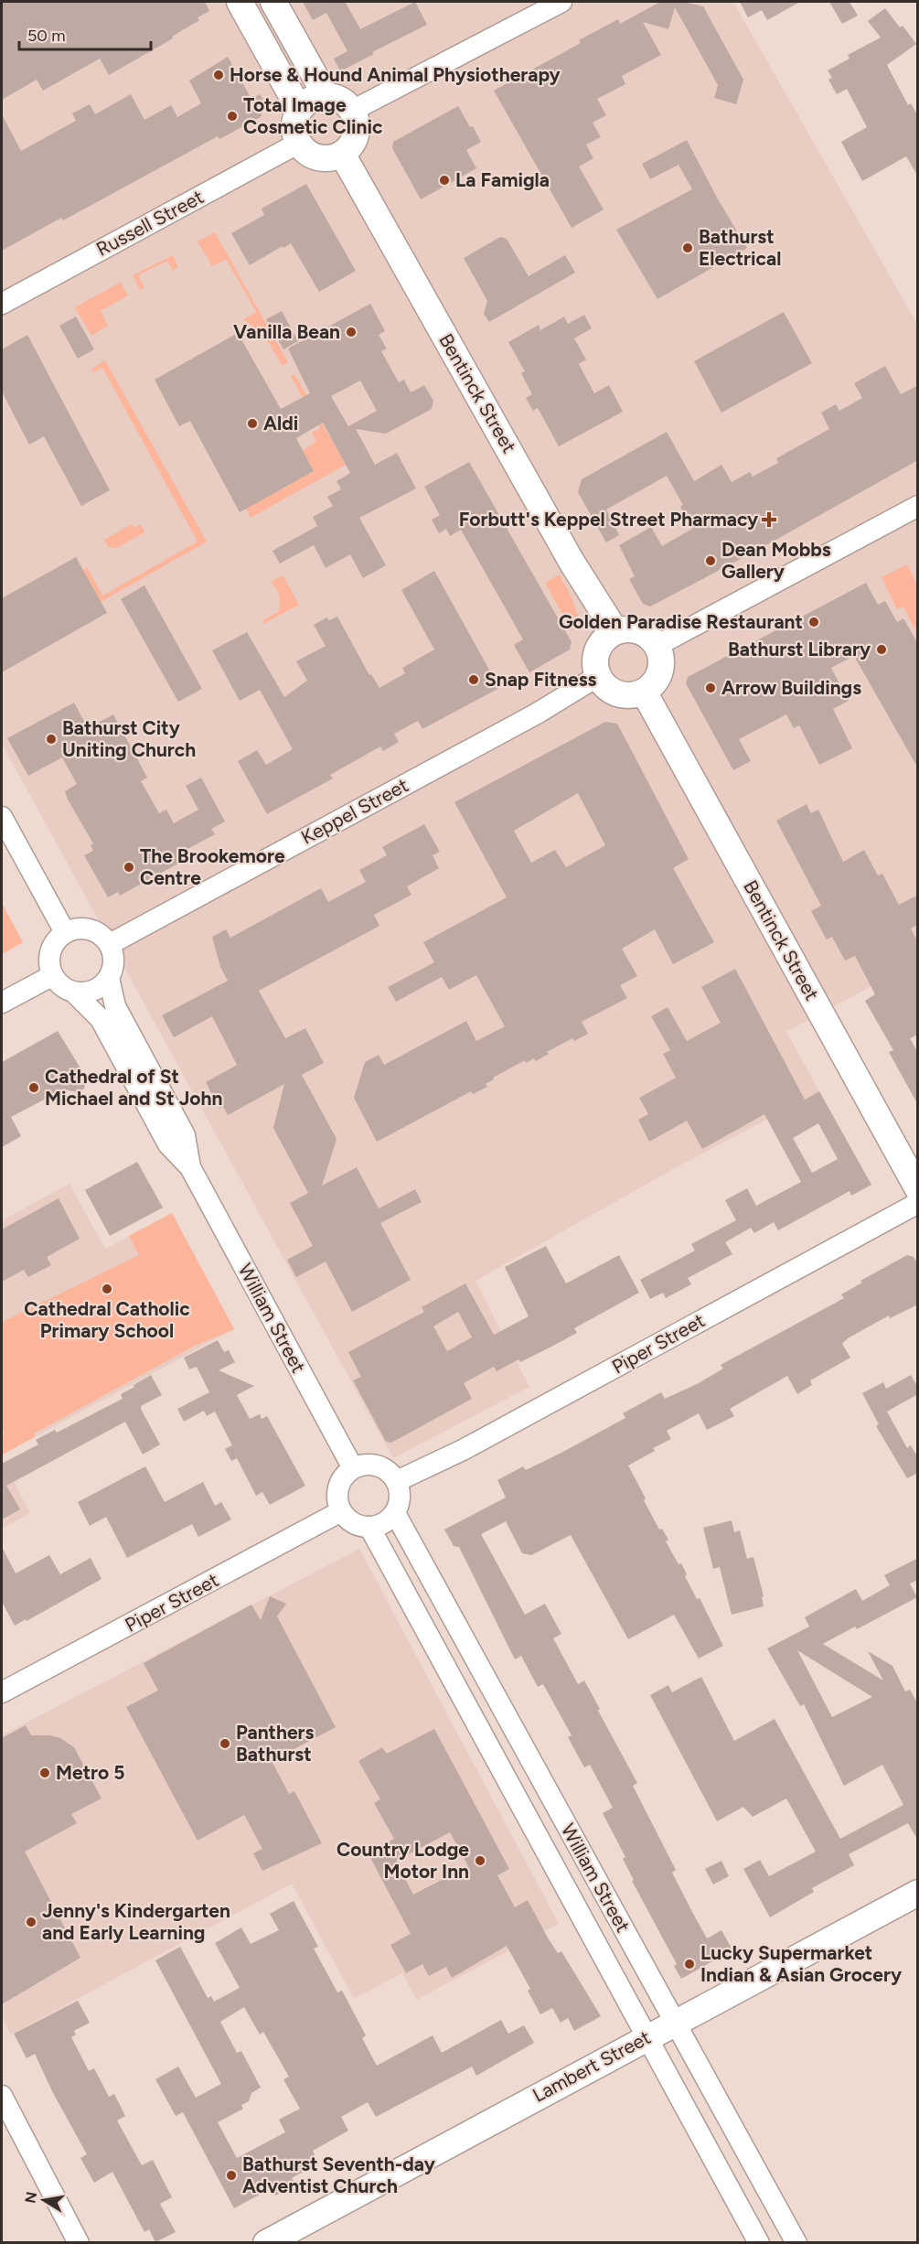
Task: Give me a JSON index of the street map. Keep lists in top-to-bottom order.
{
  "streets": {
    "main road": ["Bentinck Street", "Lambert Street"],
    "street": [
      "Russell Street",
      "Keppel Street",
      "William Street",
      "Piper Street"
    ]
  },
  "crossings": [
    ["Russell Street", "Bentinck Street"],
    ["Bentinck Street", "Keppel Street"],
    ["Keppel Street", "William Street"],
    ["William Street", "Piper Street"],
    ["William Street", "Lambert Street"]
  ],
  "places": {
    "other": [
      "Horse & Hound Animal Physiotherapy",
      "Total Image Cosmetic Clinic",
      "La Famigla",
      "Bathurst Electrical",
      "Vanilla Bean",
      "Aldi",
      "Dean Mobbs Gallery",
      "Golden Paradise Restaurant",
      "Bathurst Library",
      "Snap Fitness",
      "Arrow Buildings",
      "Bathurst City Uniting Church",
      "The Brookemore Centre",
      "Cathedral of St Michael and St John",
      "Cathedral Catholic Primary School",
      "Panthers Bathurst",
      "Metro 5",
      "Country Lodge Motor Inn",
      "Jenny's Kindergarten and Early Learning",
      "Lucky Supermarket Indian & Asian Grocery",
      "Bathurst Seventh-day Adventist Church"
    ],
    "health": ["Forbutt's Keppel Street Pharmacy"]
  },
  "scale_bar": "50 m",
  "north": "left"
}
